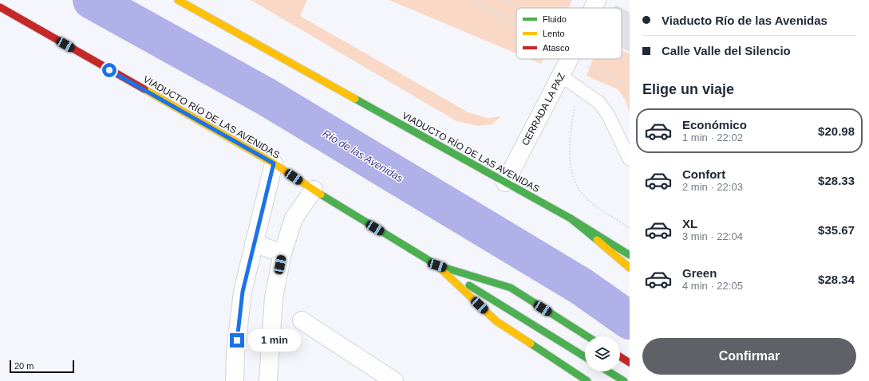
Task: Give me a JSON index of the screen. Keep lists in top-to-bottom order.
{
  "streets": {
    "main road": ["VIADUCTO RÍO DE LAS AVENIDAS"],
    "street": ["CERRADA LA PAZ"]
  },
  "crossings": [
    ["CERRADA LA PAZ", "VIADUCTO RÍO DE LAS AVENIDAS"]
  ],
  "water": ["Río de las Avenidas"],
  "legend": ["Fluido", "Lento", "Atasco"],
  "scale_bar": "20 m",
  "page": {
    "banner": ["Viaducto Río de las Avenidas", "Calle Valle del Silencio"],
    "heading": "Elige un viaje",
    "list": [
      {
        "name": "Económico",
        "note": "1 min · 22:02",
        "value": "$20.98"
      },
      {
        "name": "Confort",
        "note": "2 min · 22:03",
        "value": "$28.33"
      },
      {
        "name": "XL",
        "note": "3 min · 22:04",
        "value": "$35.67"
      },
      {
        "name": "Green",
        "note": "4 min · 22:05",
        "value": "$28.34"
      }
    ],
    "bubble": "1 min",
    "buttons": "Confirmar",
    "scale": "20 m"
  }
}
